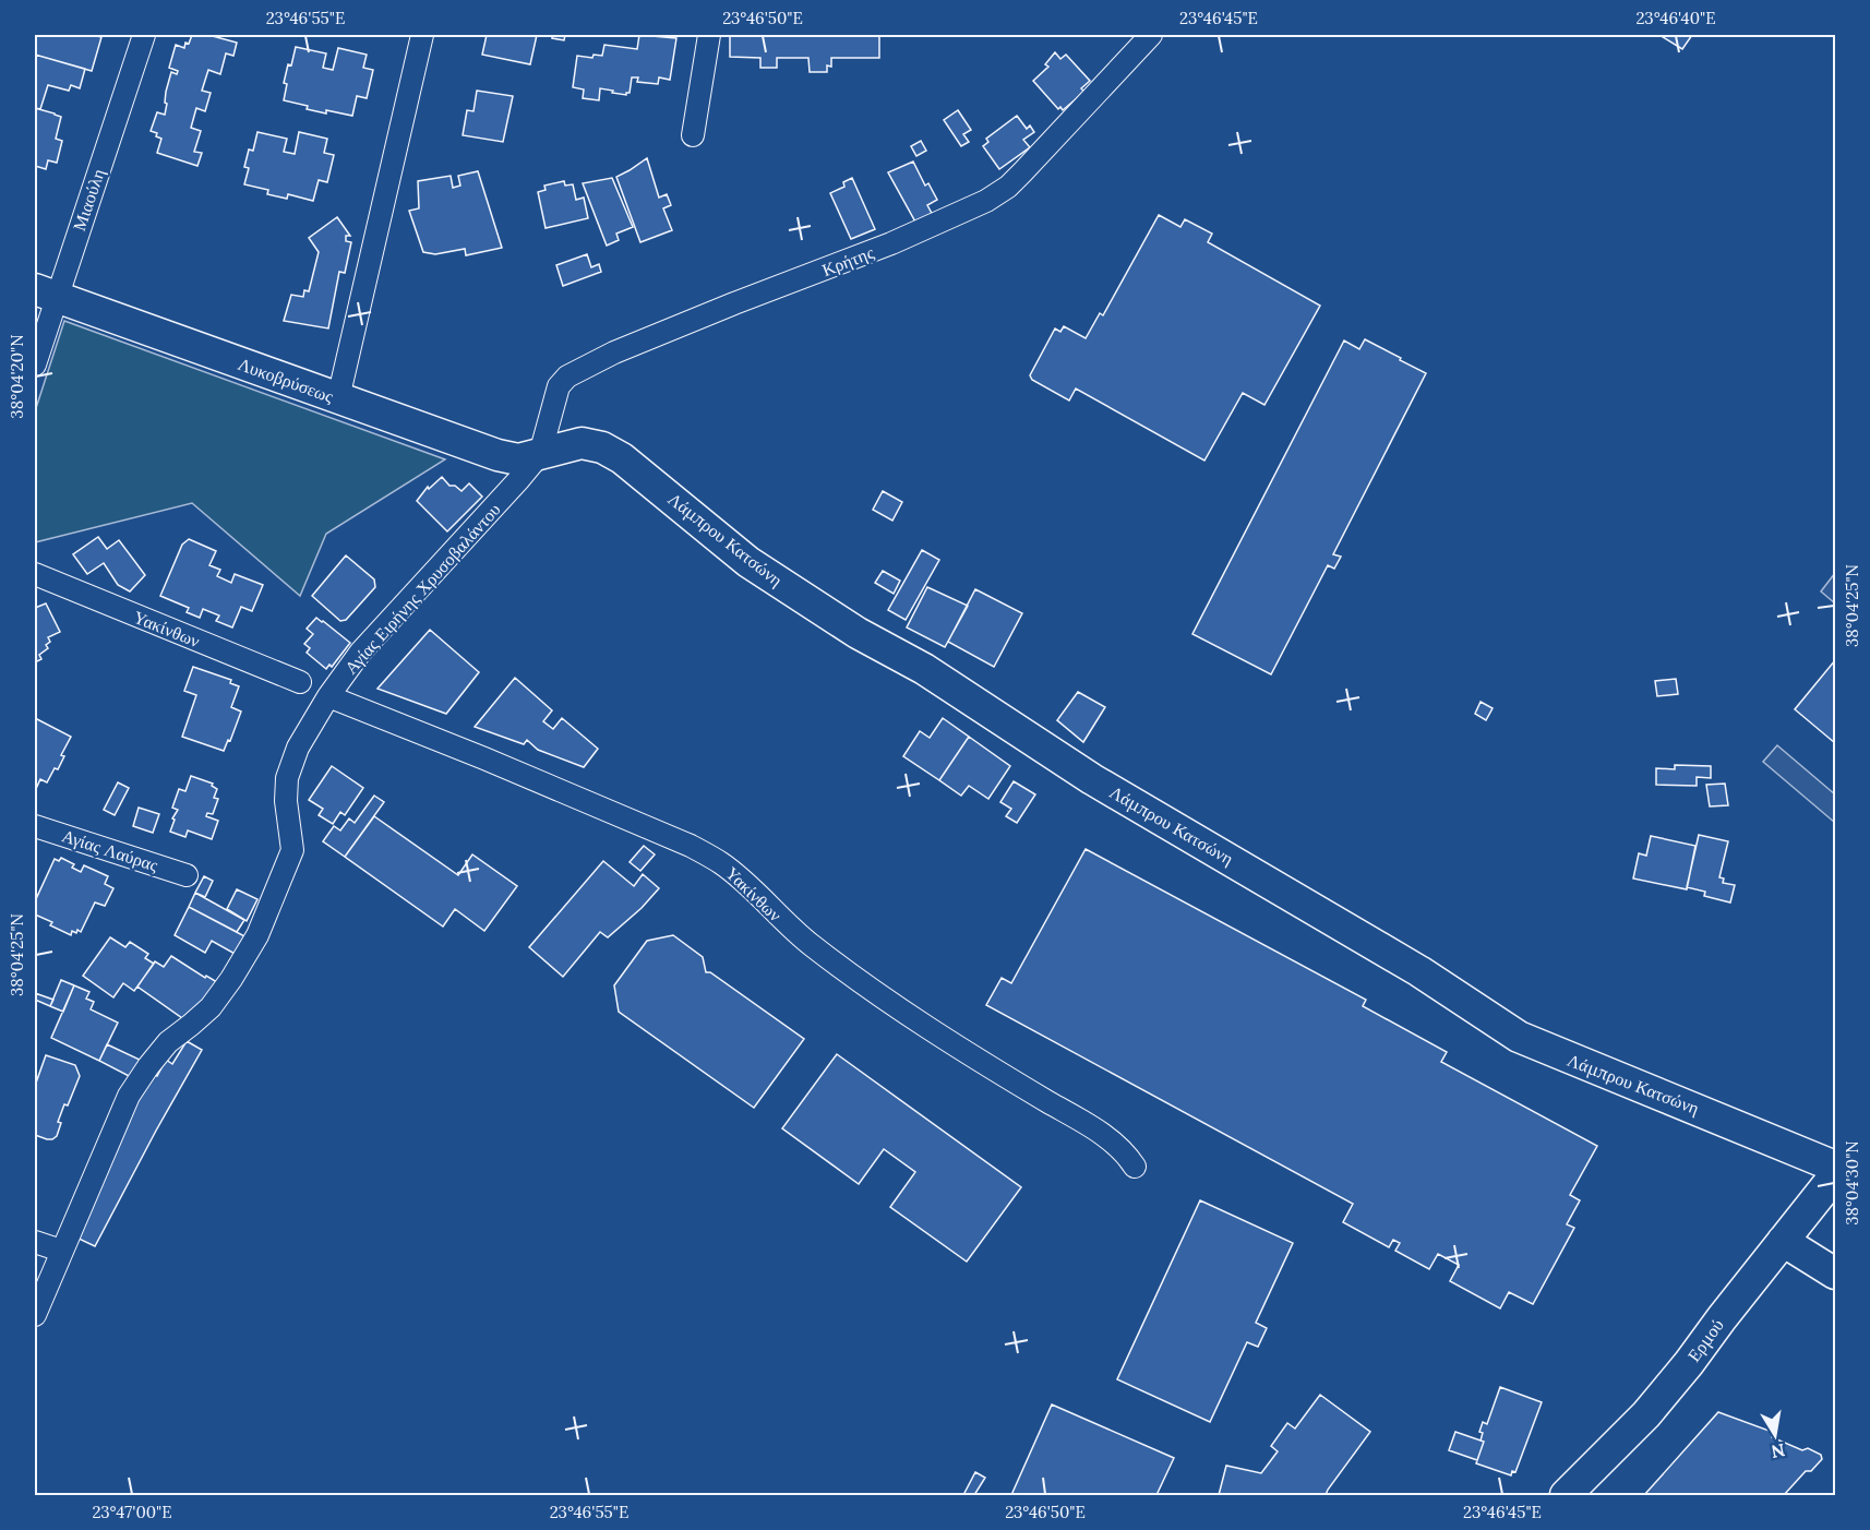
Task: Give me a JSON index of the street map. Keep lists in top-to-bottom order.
{
  "streets": {
    "street": [
      "Μιαούλη",
      "Κρήτης",
      "Λυκοβρύσεως",
      "Λάμπρου Κατσώνη",
      "Αγίας Ειρήνης Χρυσοβαλάντου",
      "Υακίνθων",
      "Αγίας Λαύρας",
      "Ερμού"
    ]
  },
  "crossings": [
    ["Μιαούλη", "Λυκοβρύσεως"],
    ["Κρήτης", "Λυκοβρύσεως"],
    ["Κρήτης", "Λάμπρου Κατσώνη"],
    ["Κρήτης", "Αγίας Ειρήνης Χρυσοβαλάντου"],
    ["Λυκοβρύσεως", "Λάμπρου Κατσώνη"],
    ["Λυκοβρύσεως", "Αγίας Ειρήνης Χρυσοβαλάντου"],
    ["Λάμπρου Κατσώνη", "Αγίας Ειρήνης Χρυσοβαλάντου"],
    ["Αγίας Ειρήνης Χρυσοβαλάντου", "Υακίνθων"]
  ],
  "north": "bottom",
  "coordinates": [
    "23°46'55\"E",
    "23°46'50\"E",
    "23°46'45\"E",
    "23°46'40\"E",
    "38°04'20\"N",
    "38°04'25\"N",
    "38°04'30\"N",
    "23°47'00\"E"
  ]
}
